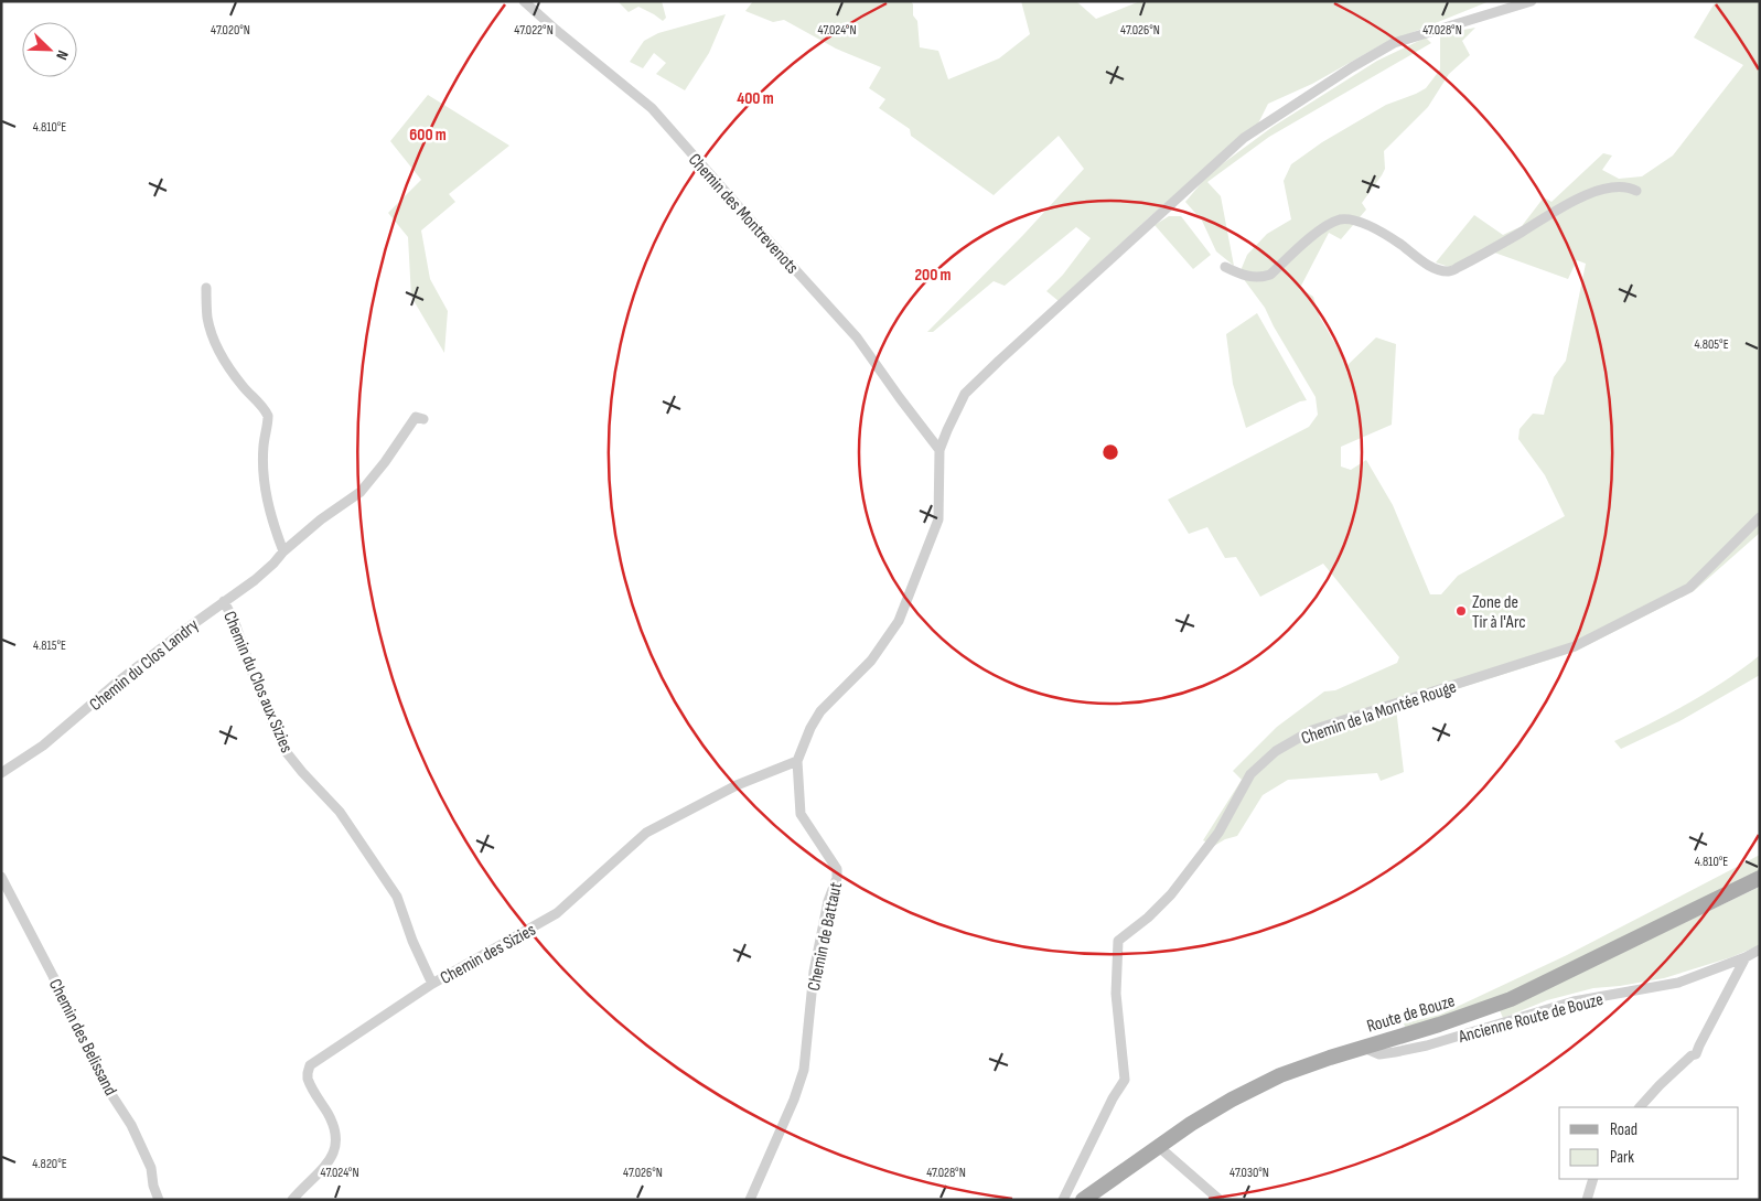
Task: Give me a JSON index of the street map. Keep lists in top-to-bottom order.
{
  "streets": {
    "main road": ["Route de Bouze"],
    "street": [
      "Chemin des Montrevenots",
      "Chemin du Clos Landry",
      "Chemin du Clos aux Sizies",
      "Chemin de la Montée Rouge",
      "Chemin de Battaut",
      "Chemin des Sizies",
      "Ancienne Route de Bouze",
      "Chemin des Belissand"
    ]
  },
  "crossings": [
    ["Chemin des Montrevenots", "Chemin de Battaut"],
    ["Chemin du Clos Landry", "Chemin du Clos aux Sizies"],
    ["Chemin du Clos aux Sizies", "Chemin des Sizies"],
    ["Chemin de Battaut", "Chemin des Sizies"],
    ["Route de Bouze", "Ancienne Route de Bouze"]
  ],
  "places": ["Zone de Tir à l'Arc"],
  "legend": ["Road", "Park"],
  "north": "bottom right",
  "coordinates": [
    "47.020°N",
    "47.022°N",
    "47.024°N",
    "47.026°N",
    "47.028°N",
    "4.810°E",
    "4.805°E",
    "4.815°E",
    "4.820°E",
    "47.030°N"
  ],
  "rings": ["400 m", "600 m", "200 m"]
}
